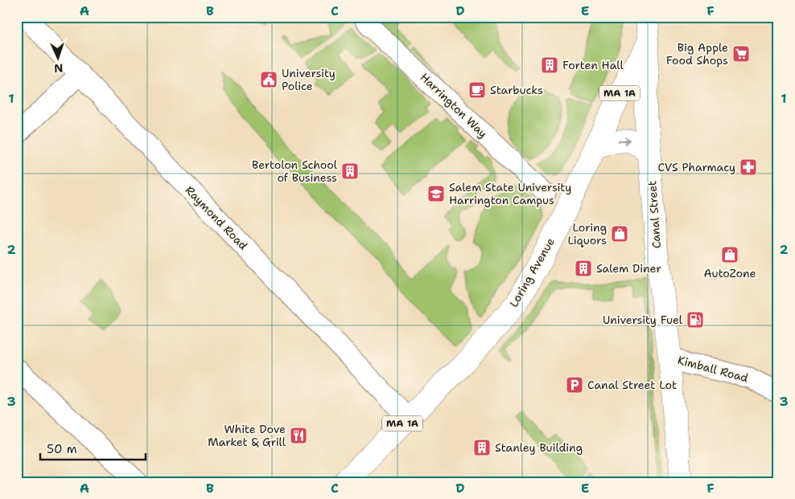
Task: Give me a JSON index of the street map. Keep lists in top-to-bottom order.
{
  "streets": {
    "main road": ["MA 1A", "Canal Street", "Loring Avenue"],
    "street": ["Harrington Way", "Raymond Road", "Kimball Road"]
  },
  "crossings": [
    ["Harrington Way", "Loring Avenue"],
    ["Canal Street", "Loring Avenue"],
    ["Canal Street", "Kimball Road"],
    ["Raymond Road", "Loring Avenue"]
  ],
  "places": {
    "supermarket": ["Big Apple Food Shops"],
    "building": [
      "Forten Hall",
      "Bertolon School of Business",
      "Salem Diner",
      "Stanley Building"
    ],
    "public building": ["University Police"],
    "cafe": ["Starbucks"],
    "pharmacy": ["CVS Pharmacy"],
    "school or university": ["Salem State University Harrington Campus"],
    "shop": ["Loring Liquors", "AutoZone"],
    "fuel station": ["University Fuel"],
    "parking": ["Canal Street Lot"],
    "restaurant": ["White Dove Market & Grill"]
  },
  "scale_bar": "50 m",
  "north": "bottom",
  "grid": {
    "columns": [
      "A",
      "B",
      "C",
      "D",
      "E",
      "F"
    ],
    "rows": ["1", "2", "3"]
  }
}
